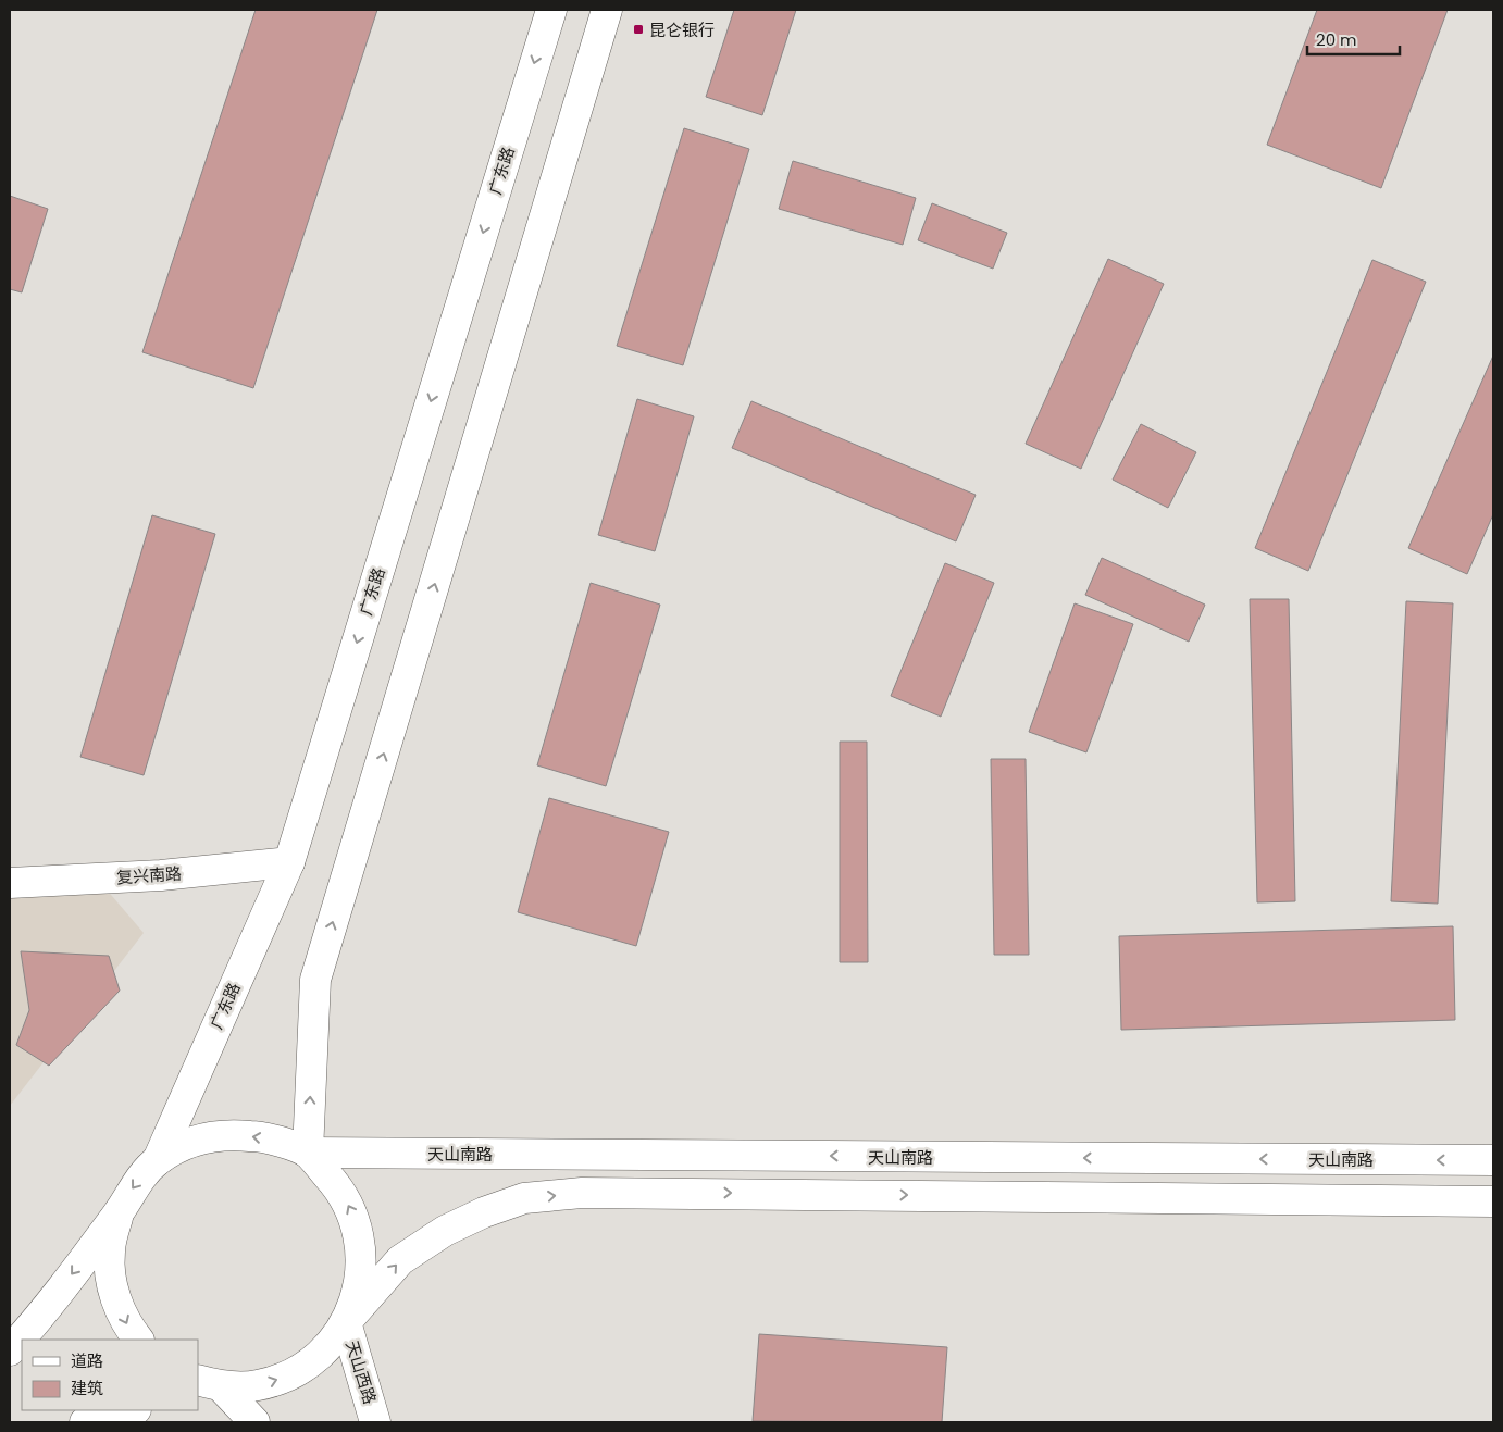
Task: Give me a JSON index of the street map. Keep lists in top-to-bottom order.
{
  "streets": {
    "main road": [
      "广东路",
      "复兴南路",
      "天山南路",
      "天山西路"
    ]
  },
  "crossings": [
    ["广东路", "复兴南路"]
  ],
  "places": {
    "transit": ["昆仑银行"]
  },
  "legend": ["道路", "建筑"],
  "scale_bar": "20 m"
}
